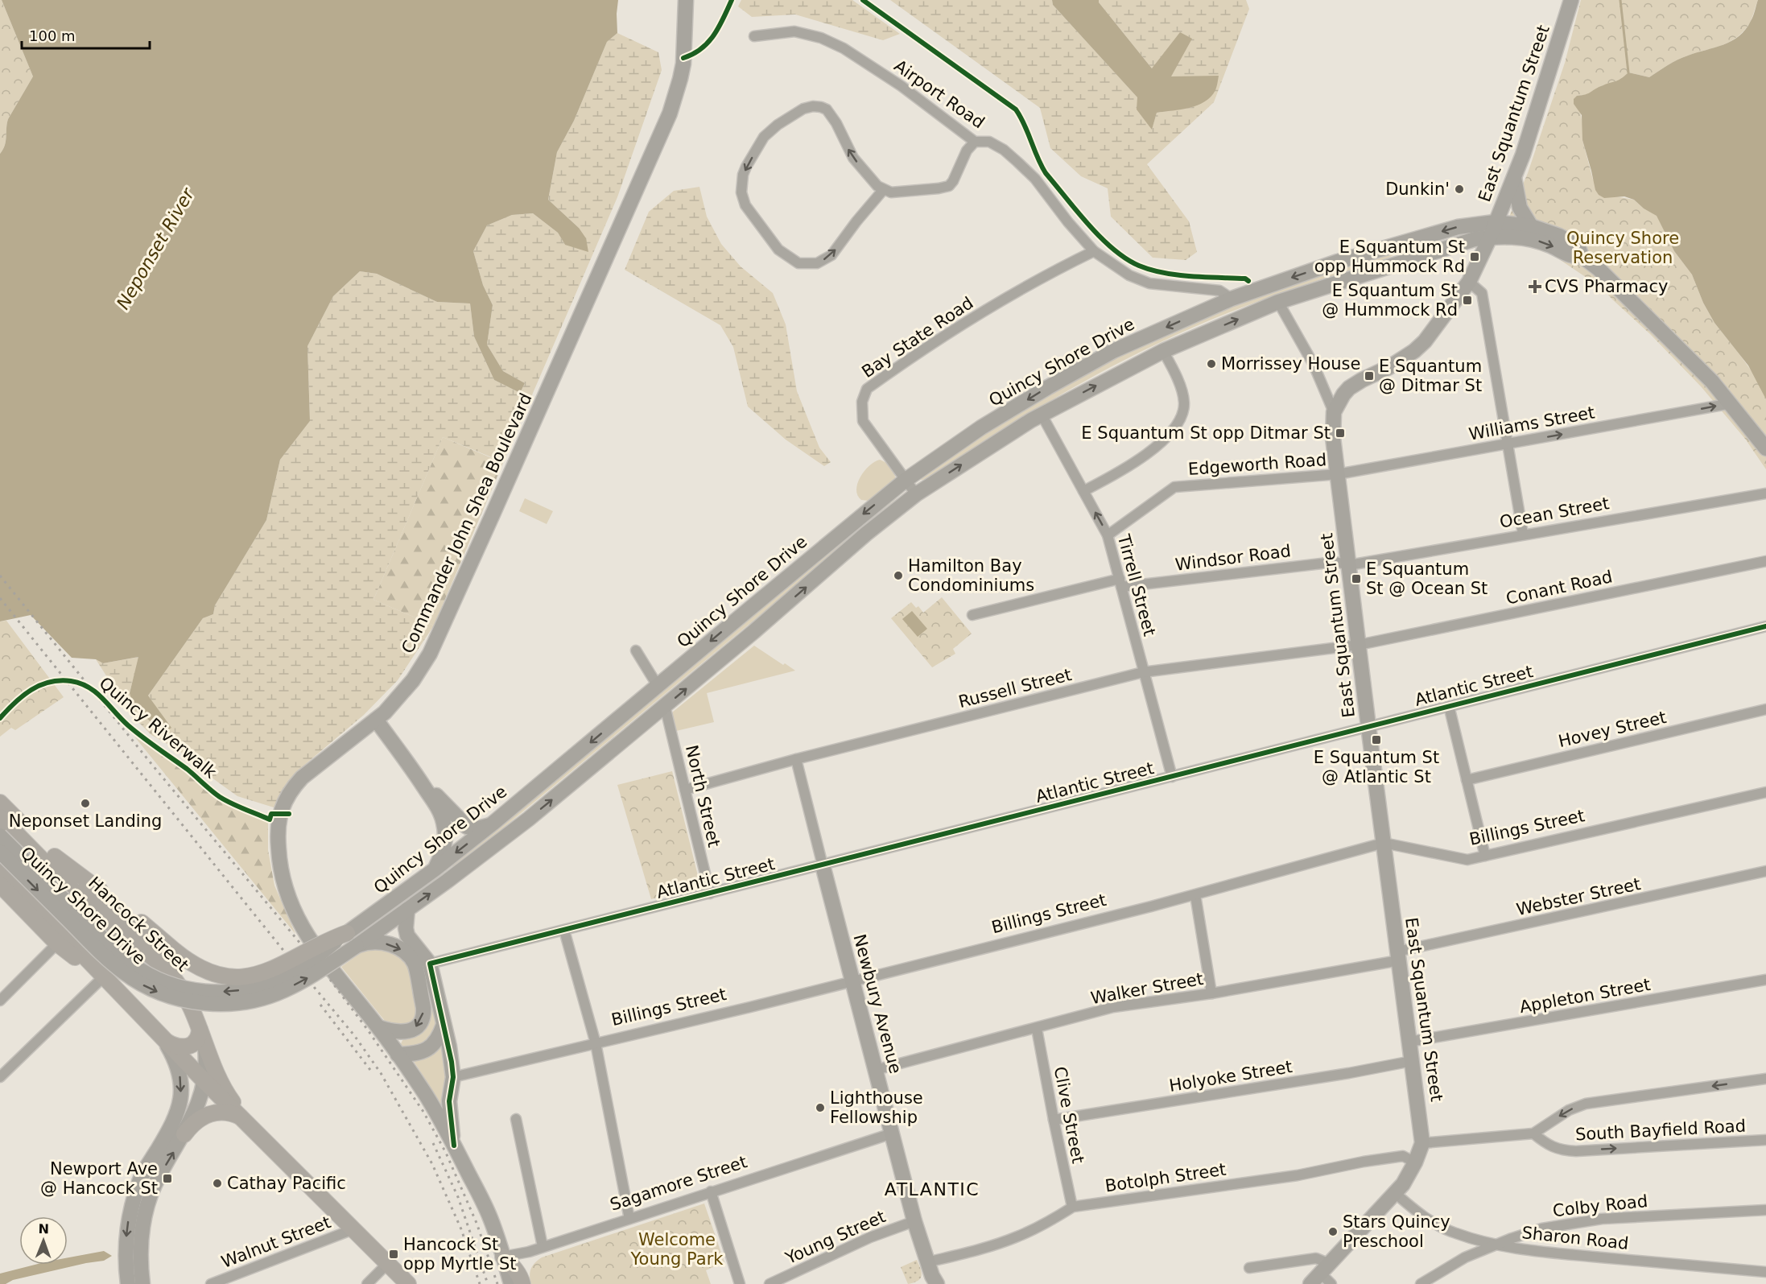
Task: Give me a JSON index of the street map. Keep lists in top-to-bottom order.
{
  "streets": {
    "main road": [
      "East Squantum Street",
      "Quincy Shore Drive",
      "Commander John Shea Boulevard",
      "Hancock Street",
      "Newbury Avenue"
    ],
    "street": [
      "Airport Road",
      "Bay State Road",
      "Williams Street",
      "Edgeworth Road",
      "Ocean Street",
      "Windsor Road",
      "Tirrell Street",
      "Conant Road",
      "Atlantic Street",
      "Russell Street",
      "Hovey Street",
      "North Street",
      "Billings Street",
      "Webster Street",
      "Walker Street",
      "Appleton Street",
      "Holyoke Street",
      "Clive Street",
      "South Bayfield Road",
      "Botolph Street",
      "Sagamore Street",
      "Colby Road",
      "Young Street",
      "Sharon Road",
      "Walnut Street"
    ],
    "cycle path": ["Quincy Riverwalk"]
  },
  "crossings": [
    ["Airport Road", "Bay State Road"],
    ["Airport Road", "Quincy Shore Drive"],
    ["East Squantum Street", "Quincy Shore Drive"],
    ["East Squantum Street", "Williams Street"],
    ["East Squantum Street", "Edgeworth Road"],
    ["East Squantum Street", "Ocean Street"],
    ["East Squantum Street", "Windsor Road"],
    ["East Squantum Street", "Conant Road"],
    ["East Squantum Street", "Atlantic Street"],
    ["East Squantum Street", "Russell Street"],
    ["East Squantum Street", "Billings Street"],
    ["East Squantum Street", "Webster Street"],
    ["East Squantum Street", "Walker Street"],
    ["East Squantum Street", "Appleton Street"],
    ["East Squantum Street", "Holyoke Street"],
    ["East Squantum Street", "Botolph Street"],
    ["East Squantum Street", "Sharon Road"],
    ["Bay State Road", "Quincy Shore Drive"],
    ["Quincy Shore Drive", "Williams Street"],
    ["Quincy Shore Drive", "Tirrell Street"],
    ["Quincy Shore Drive", "North Street"],
    ["Williams Street", "Edgeworth Road"],
    ["Edgeworth Road", "Tirrell Street"],
    ["Ocean Street", "Windsor Road"],
    ["Commander John Shea Boulevard", "Sagamore Street"],
    ["Windsor Road", "Tirrell Street"],
    ["Tirrell Street", "Atlantic Street"],
    ["Tirrell Street", "Russell Street"],
    ["Conant Road", "Russell Street"],
    ["Atlantic Street", "North Street"],
    ["Atlantic Street", "Newbury Avenue"],
    ["Russell Street", "North Street"],
    ["Russell Street", "Newbury Avenue"],
    ["Billings Street", "Newbury Avenue"],
    ["Webster Street", "Walker Street"],
    ["Hancock Street", "Walnut Street"],
    ["Walker Street", "Newbury Avenue"],
    ["Walker Street", "Clive Street"],
    ["Newbury Avenue", "Botolph Street"],
    ["Newbury Avenue", "Sagamore Street"],
    ["Newbury Avenue", "Young Street"],
    ["Holyoke Street", "Clive Street"],
    ["Clive Street", "Botolph Street"],
    ["Colby Road", "Sharon Road"]
  ],
  "one_way": ["Williams Street"],
  "districts": ["ATLANTIC"],
  "water": ["Neponset River"],
  "parks": ["Quincy Shore Reservation", "Welcome Young Park"],
  "places": {
    "other": [
      "Dunkin'",
      "Morrissey House",
      "Hamilton Bay Condominiums",
      "Neponset Landing",
      "Lighthouse Fellowship",
      "Cathay Pacific",
      "Stars Quincy Preschool"
    ],
    "transit": [
      "E Squantum St opp Hummock Rd",
      "E Squantum St @ Hummock Rd",
      "E Squantum @ Ditmar St",
      "E Squantum St opp Ditmar St",
      "E Squantum St @ Ocean St",
      "E Squantum St @ Atlantic St",
      "Newport Ave @ Hancock St",
      "Hancock St opp Myrtle St"
    ],
    "health": ["CVS Pharmacy"]
  },
  "scale_bar": "100 m",
  "north": "top"
}
